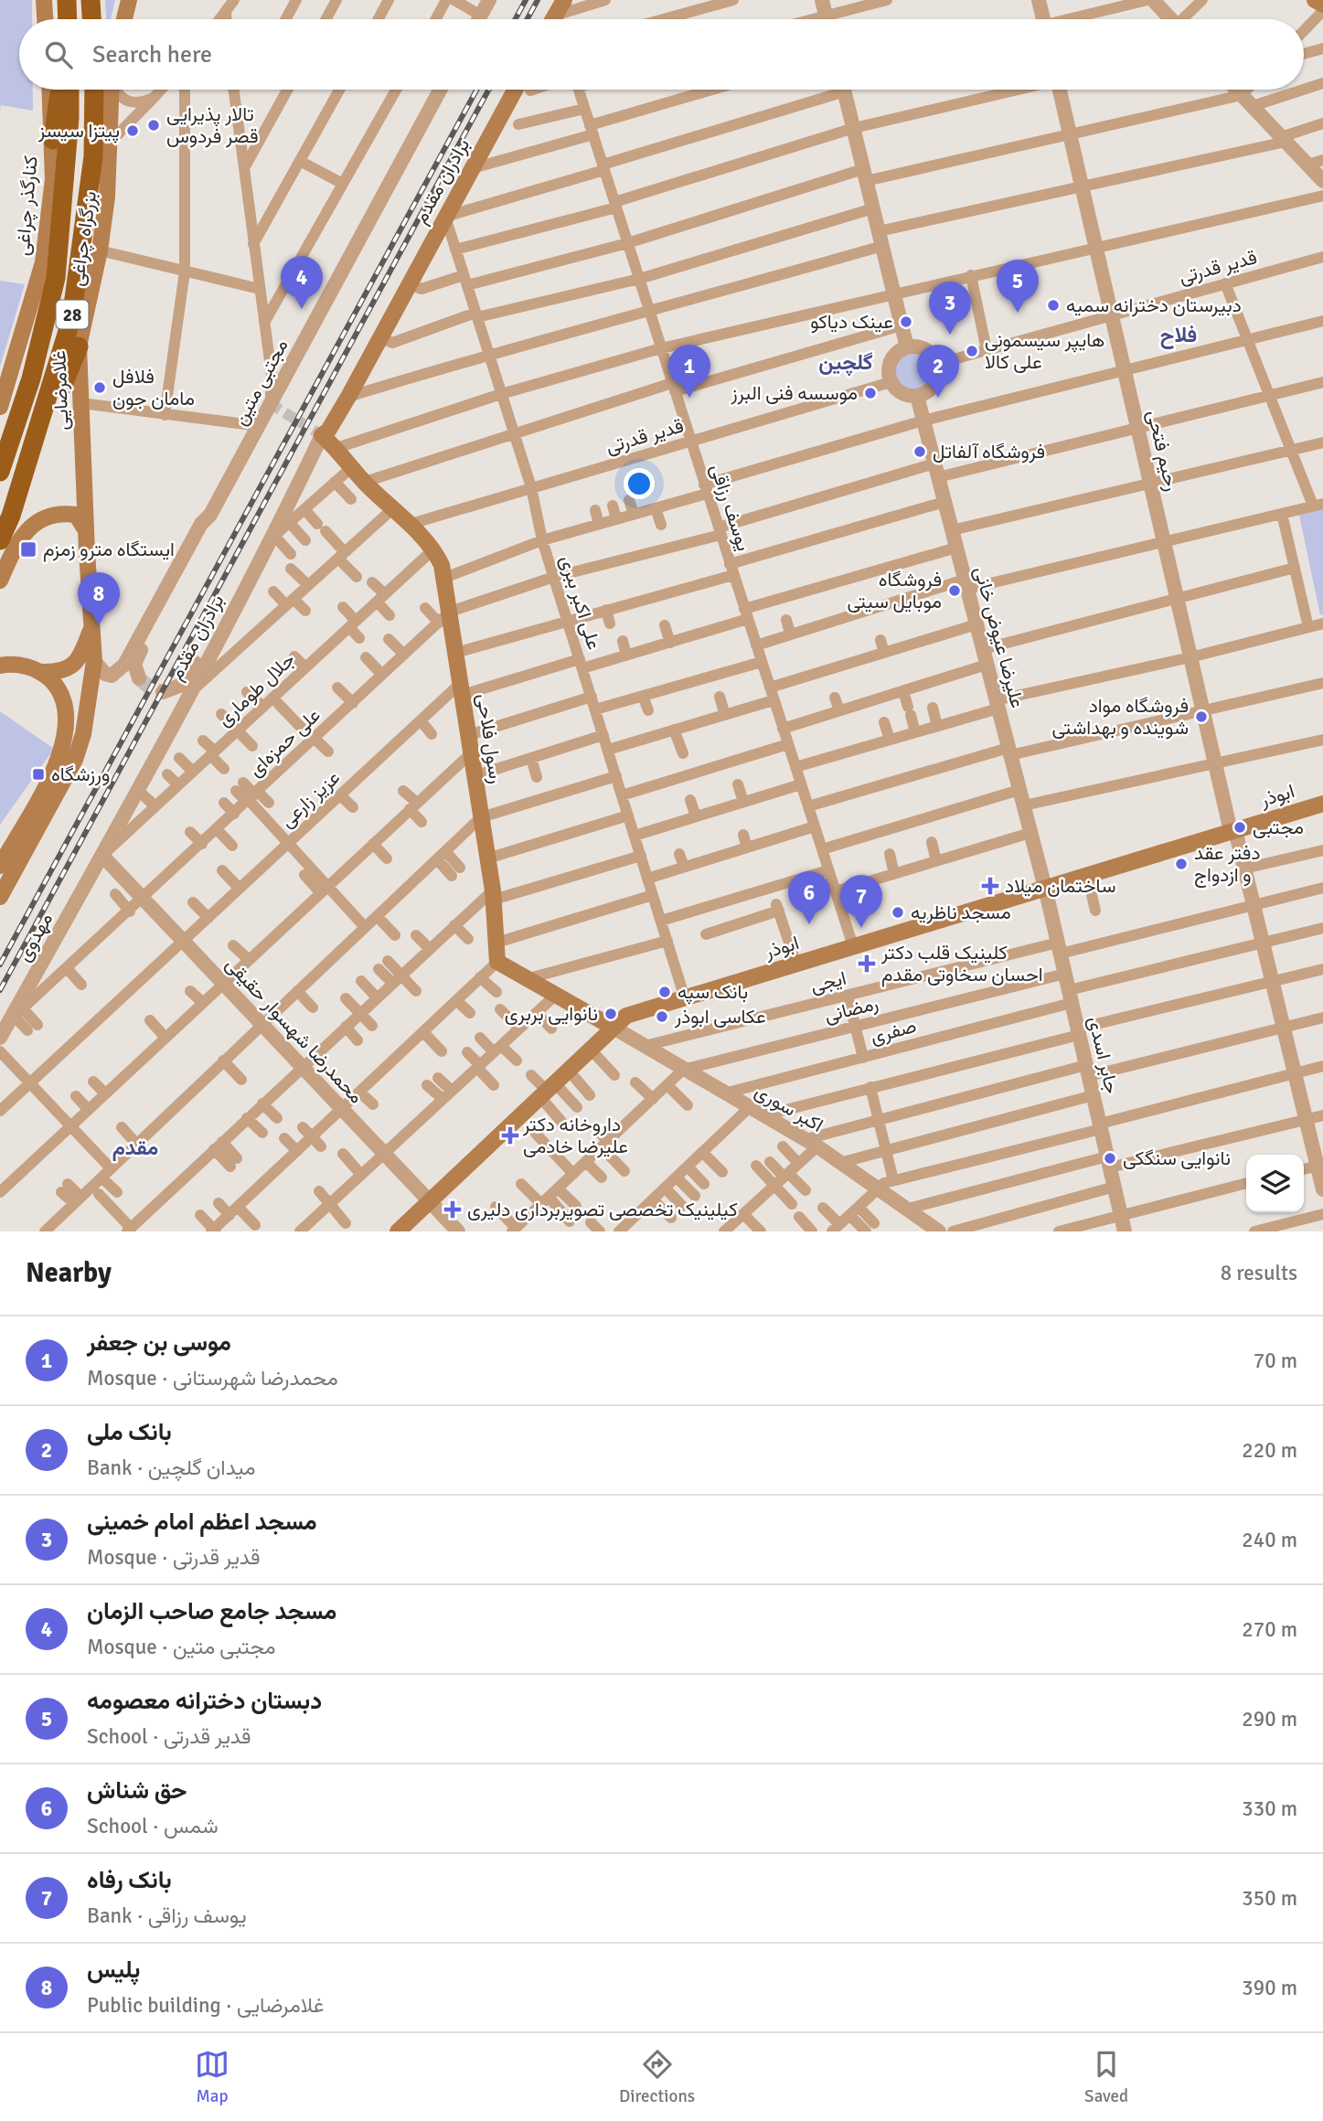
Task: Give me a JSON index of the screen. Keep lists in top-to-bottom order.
{
  "streets": {
    "highway": ["بزرگراه چراغی", "28"],
    "main road": [
      "برادران مقدم",
      "کنارگذر چراغی",
      "غلامرضایی",
      "رسول فلاحی",
      "ابوذر"
    ],
    "street": [
      "قدیر قدرتی",
      "مجتبی متین",
      "رحیم فتحی",
      "یوسف رزاقی",
      "علی اکبر ببری",
      "علیرضا عیوض خانی",
      "جلال طوماری",
      "علی حمزه‌ای",
      "عزیز زارعی",
      "مهدوی",
      "ایجی",
      "رمضانی",
      "محمدرضا شهسوار حقیقی",
      "صفری",
      "جابر اسدی",
      "اکبر سوری"
    ]
  },
  "crossings": [
    ["برادران مقدم", "علی اکبر ببری"],
    ["برادران مقدم", "جلال طوماری"],
    ["برادران مقدم", "رسول فلاحی"],
    ["برادران مقدم", "مهدوی"],
    ["برادران مقدم", "محمدرضا شهسوار حقیقی"],
    ["قدیر قدرتی", "رحیم فتحی"],
    ["قدیر قدرتی", "یوسف رزاقی"],
    ["قدیر قدرتی", "علی اکبر ببری"],
    ["قدیر قدرتی", "علیرضا عیوض خانی"],
    ["قدیر قدرتی", "رسول فلاحی"],
    ["مجتبی متین", "غلامرضایی"],
    ["رحیم فتحی", "ابوذر"],
    ["رحیم فتحی", "ایجی"],
    ["رحیم فتحی", "صفری"],
    ["یوسف رزاقی", "ابوذر"],
    ["علی اکبر ببری", "ابوذر"],
    ["علیرضا عیوض خانی", "ابوذر"],
    ["علیرضا عیوض خانی", "جابر اسدی"],
    ["جلال طوماری", "رسول فلاحی"],
    ["جلال طوماری", "مهدوی"],
    ["جلال طوماری", "محمدرضا شهسوار حقیقی"],
    ["رسول فلاحی", "علی حمزه‌ای"],
    ["رسول فلاحی", "عزیز زارعی"],
    ["علی حمزه‌ای", "مهدوی"],
    ["علی حمزه‌ای", "محمدرضا شهسوار حقیقی"],
    ["ابوذر", "محمدرضا شهسوار حقیقی"],
    ["ابوذر", "جابر اسدی"],
    ["ابوذر", "اکبر سوری"],
    ["عزیز زارعی", "محمدرضا شهسوار حقیقی"],
    ["مهدوی", "محمدرضا شهسوار حقیقی"],
    ["ایجی", "جابر اسدی"],
    ["ایجی", "اکبر سوری"],
    ["رمضانی", "جابر اسدی"],
    ["رمضانی", "اکبر سوری"],
    ["صفری", "جابر اسدی"],
    ["صفری", "اکبر سوری"]
  ],
  "districts": ["فلاح", "گلچین", "مقدم"],
  "places": {
    "other": [
      "تالار پذیرایی قصر فردوس",
      "پیتزا سیسز",
      "دبیرستان دخترانه سمیه",
      "عینک دیاکو",
      "هایپر سیسمونی علی کالا",
      "فلافل مامان جون",
      "موسسه فنی البرز",
      "فروشگاه آلفاتل",
      "فروشگاه موبایل سیتی",
      "فروشگاه مواد شوینده و بهداشتی",
      "مجتبی",
      "دفتر عقد و ازدواج",
      "مسجد ناظریه",
      "بانک سپه",
      "نانوایی بربری",
      "عکاسی ابوذر",
      "نانوایی سنگکی"
    ],
    "transit": ["ایستگاه مترو زمزم", "ورزشگاه"],
    "health": [
      "ساختمان میلاد",
      "کلینیک قلب دکتر احسان سخاوتی مقدم",
      "داروخانه دکتر علیرضا خادمی",
      "کیلینیک تخصصی تصویربرداری دلیری"
    ]
  },
  "page": {
    "search": "Search here",
    "pins": [
      "4",
      "5",
      "3",
      "1",
      "2",
      "8",
      "6",
      "7"
    ],
    "heading": ["Nearby", "8 results"],
    "list": [
      {
        "mark": "1",
        "name": "موسی بن جعفر",
        "note": "Mosque · محمدرضا شهرستانی",
        "value": "70 m"
      },
      {
        "mark": "2",
        "name": "بانک ملی",
        "note": "Bank · میدان گلچین",
        "value": "220 m"
      },
      {
        "mark": "3",
        "name": "مسجد اعظم امام خمینی",
        "note": "Mosque · قدیر قدرتی",
        "value": "240 m"
      },
      {
        "mark": "4",
        "name": "مسجد جامع صاحب الزمان",
        "note": "Mosque · مجتبی متین",
        "value": "270 m"
      },
      {
        "mark": "5",
        "name": "دبستان دخترانه معصومه",
        "note": "School · قدیر قدرتی",
        "value": "290 m"
      },
      {
        "mark": "6",
        "name": "حق شناش",
        "note": "School · شمس",
        "value": "330 m"
      },
      {
        "mark": "7",
        "name": "بانک رفاه",
        "note": "Bank · یوسف رزاقی",
        "value": "350 m"
      },
      {
        "mark": "8",
        "name": "پلیس",
        "note": "Public building · غلامرضایی",
        "value": "390 m"
      }
    ],
    "nav": ["Map", "Directions", "Saved"]
  }
}
